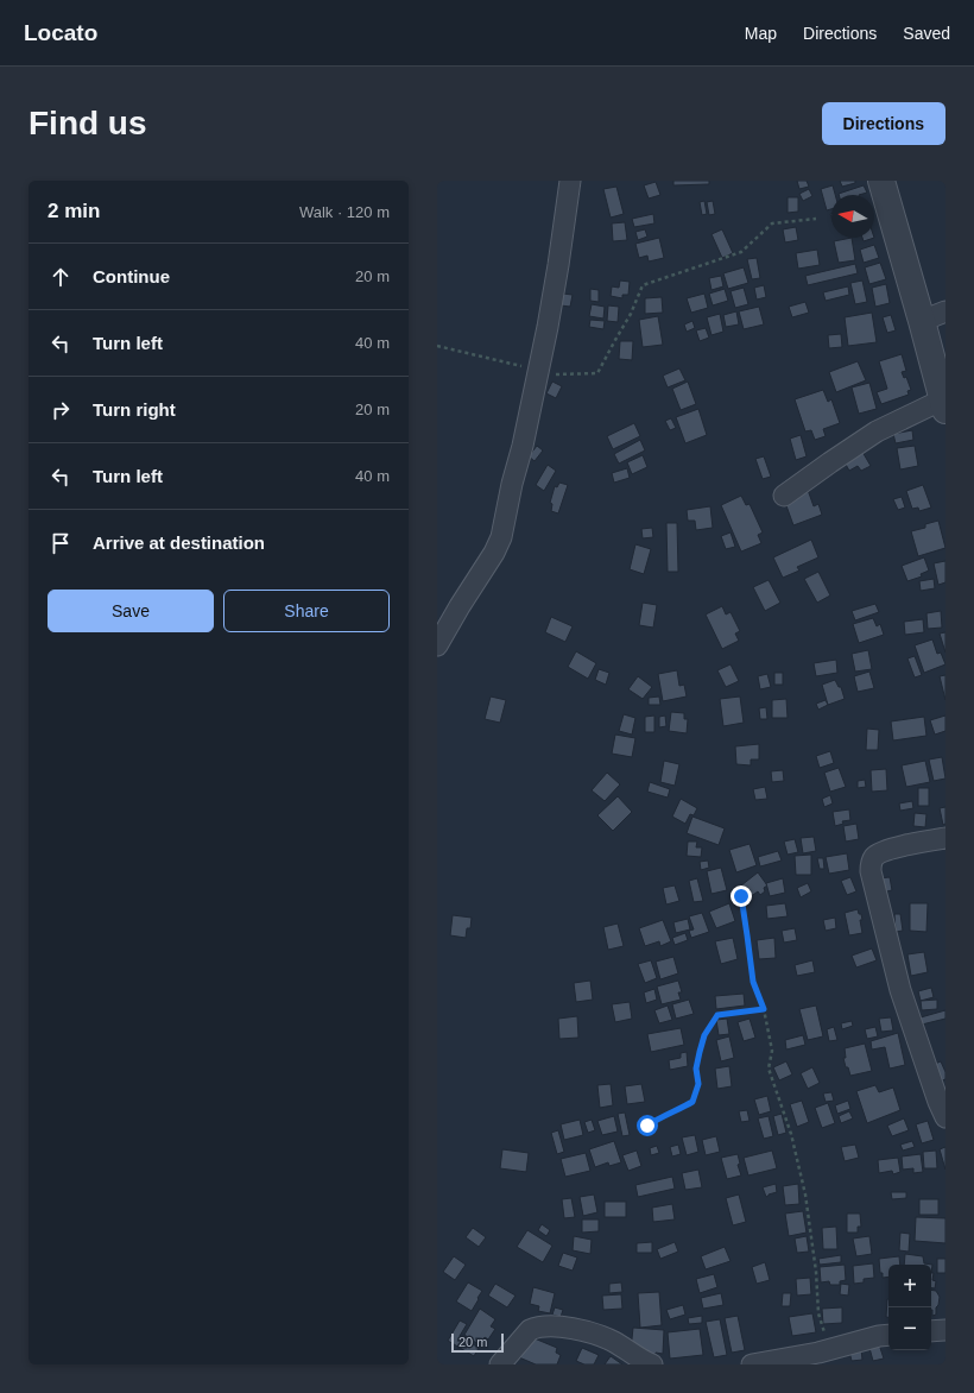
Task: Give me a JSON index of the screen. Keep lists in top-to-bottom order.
{
  "scale_bar": "20 m",
  "north": "left",
  "page": {
    "header": "Locato",
    "nav": ["Map", "Directions", "Saved"],
    "buttons": [
      "Directions",
      ["Save", "Share"]
    ],
    "title": "Find us",
    "heading": ["2 min", "Walk · 120 m"],
    "list": [
      ["Continue", "20 m"],
      ["Turn left", "40 m"],
      ["Turn right", "20 m"],
      ["Turn left", "40 m"],
      "Arrive at destination"
    ],
    "map_buttons": ["+", "−"],
    "scale": "20 m"
  }
}
